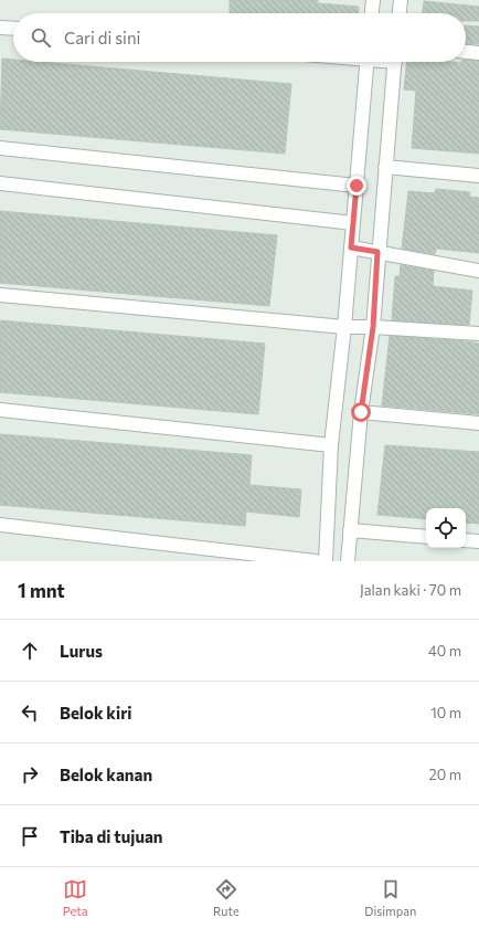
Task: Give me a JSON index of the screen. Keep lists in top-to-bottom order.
{
  "page": {
    "search": "Cari di sini",
    "heading": ["1 mnt", "Jalan kaki · 70 m"],
    "list": [
      ["Lurus", "40 m"],
      ["Belok kiri", "10 m"],
      ["Belok kanan", "20 m"],
      "Tiba di tujuan"
    ],
    "nav": ["Peta", "Rute", "Disimpan"]
  }
}
